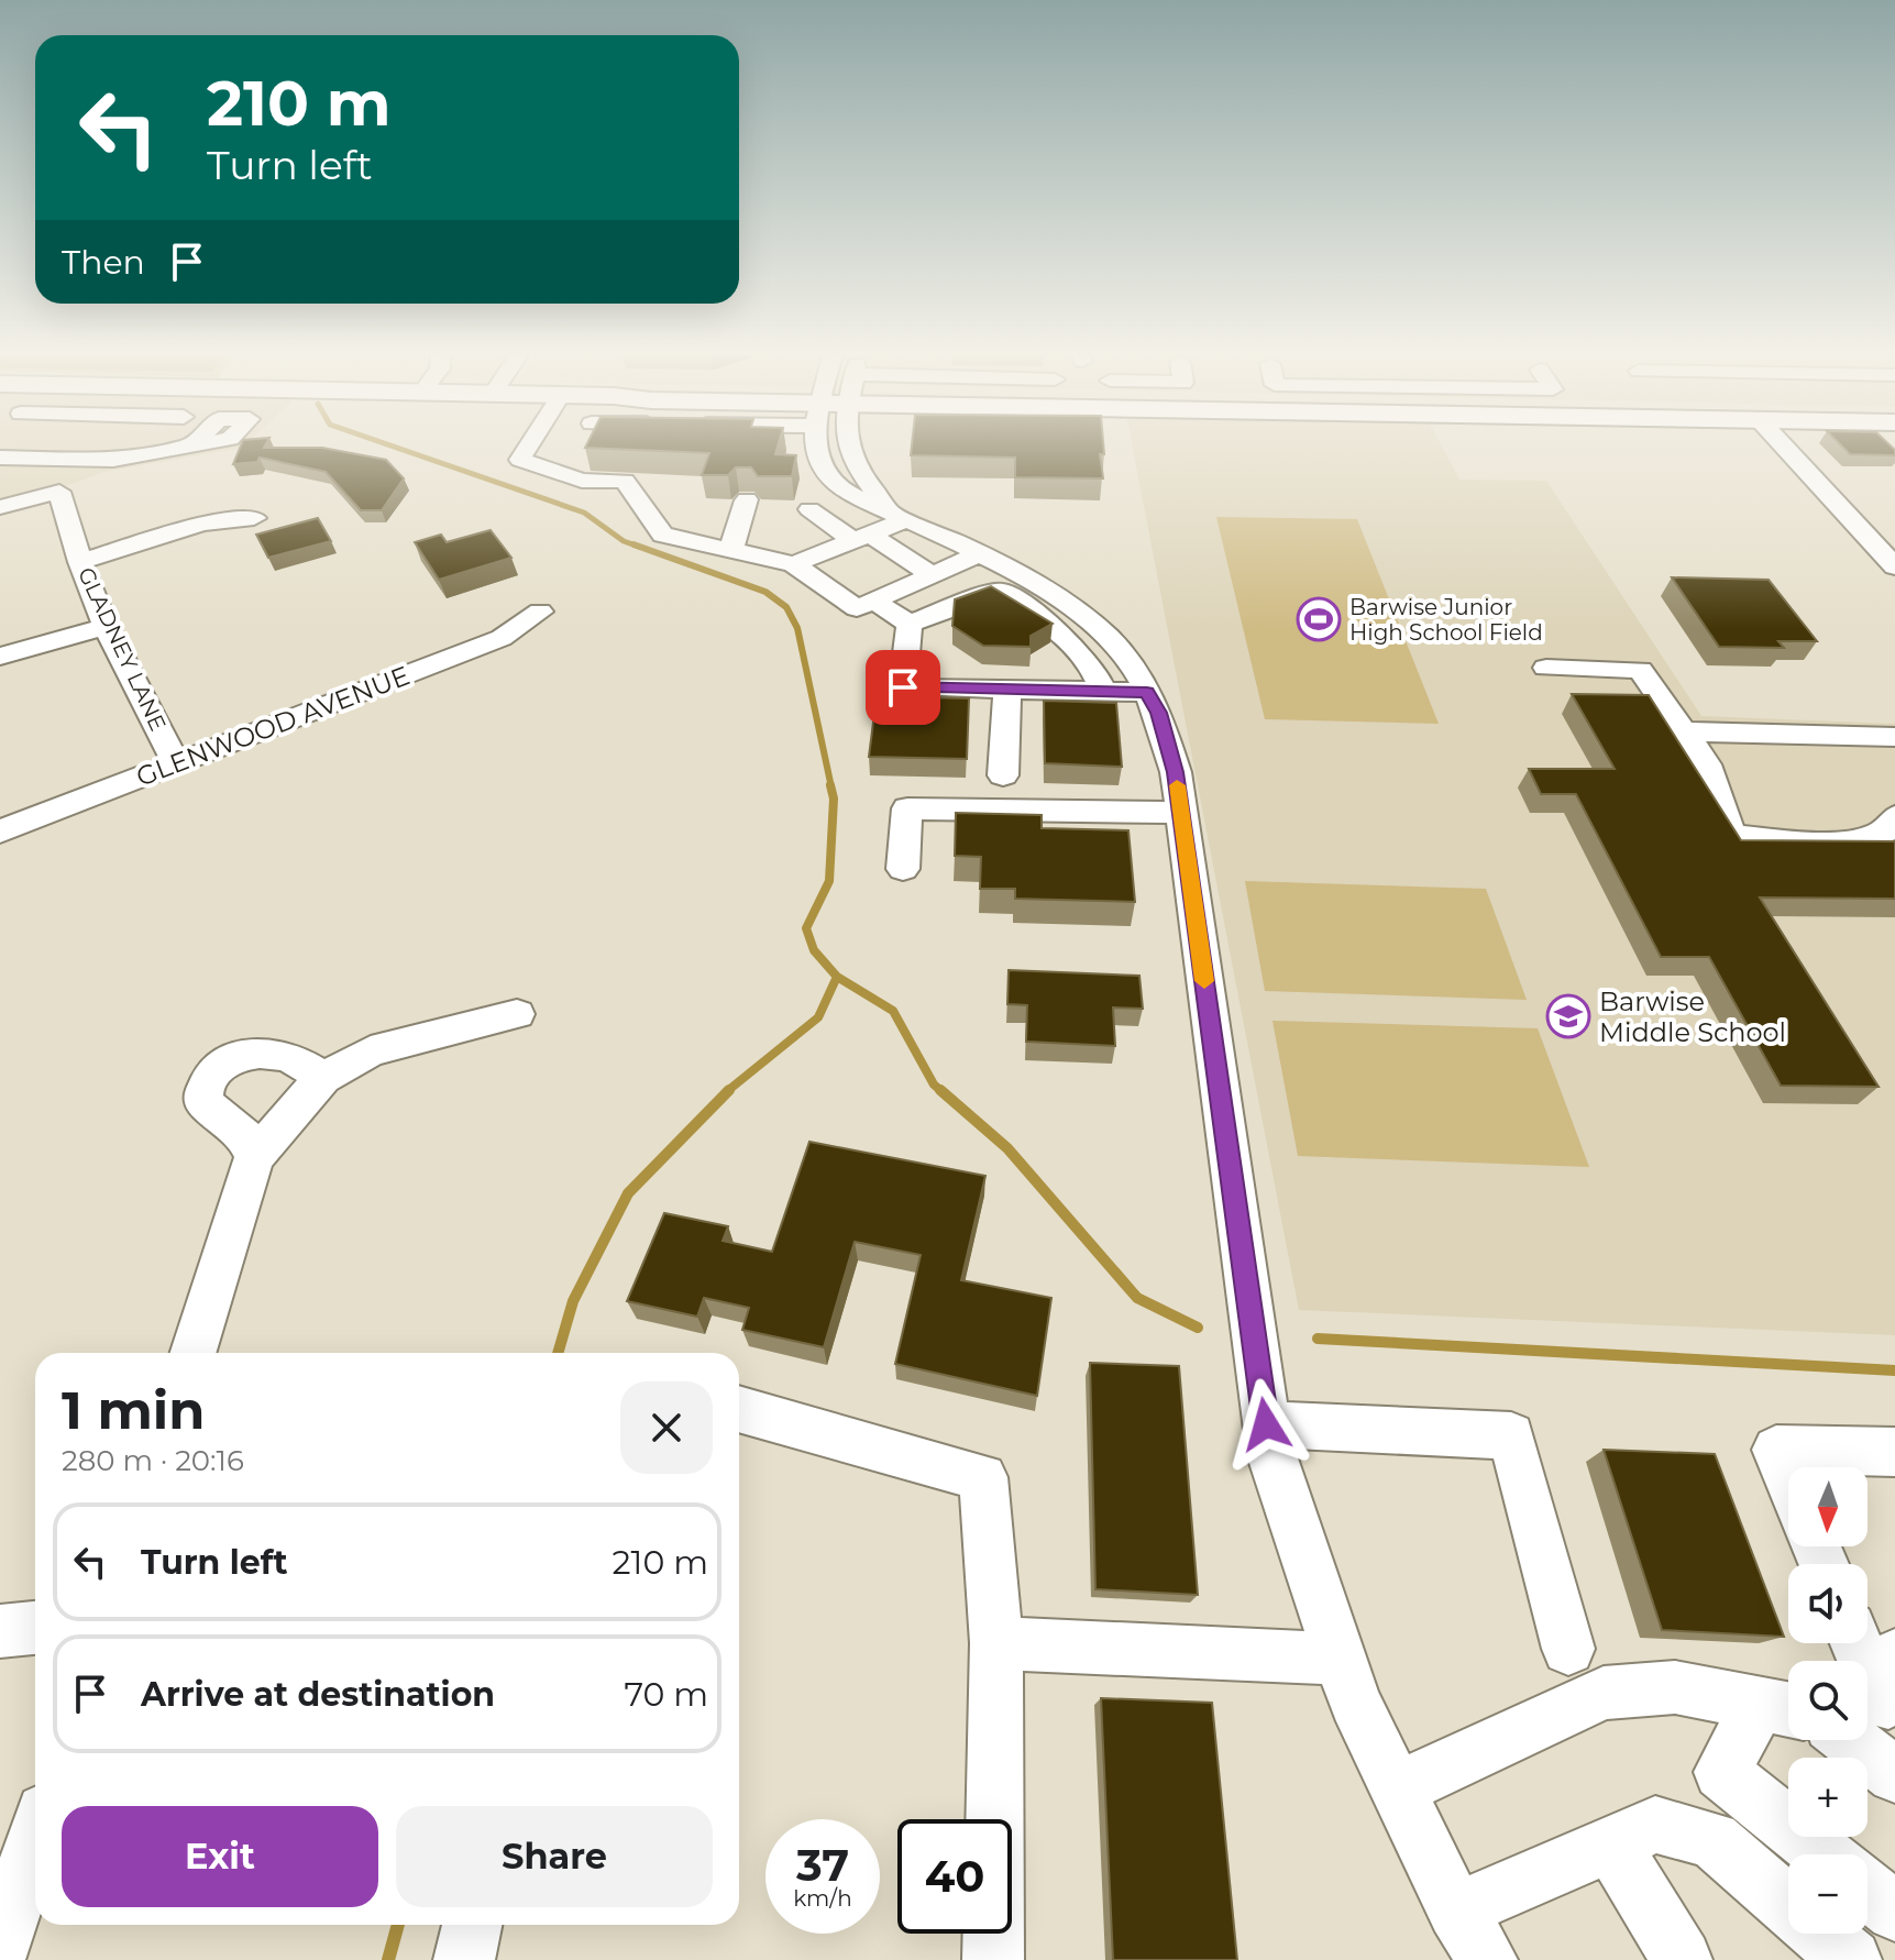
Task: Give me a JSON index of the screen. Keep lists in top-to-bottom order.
{
  "streets": {
    "street": ["GLADNEY LANE", "GLENWOOD AVENUE"]
  },
  "crossings": [
    ["GLADNEY LANE", "GLENWOOD AVENUE"]
  ],
  "places": {
    "sports": ["Barwise Junior High School Field"],
    "school or university": ["Barwise Middle School"]
  },
  "north": "bottom",
  "page": {
    "turn": ["210 m", "Turn left"],
    "then": "Then",
    "heading": ["1 min", "280 m · 20:16"],
    "map_buttons": ["+", "−"],
    "list": [
      {
        "name": "Turn left",
        "value": "210 m"
      },
      {
        "name": "Arrive at destination",
        "value": "70 m"
      }
    ],
    "buttons": ["Exit", "Share"],
    "speed": "37 km/h",
    "limit": "40"
  }
}
